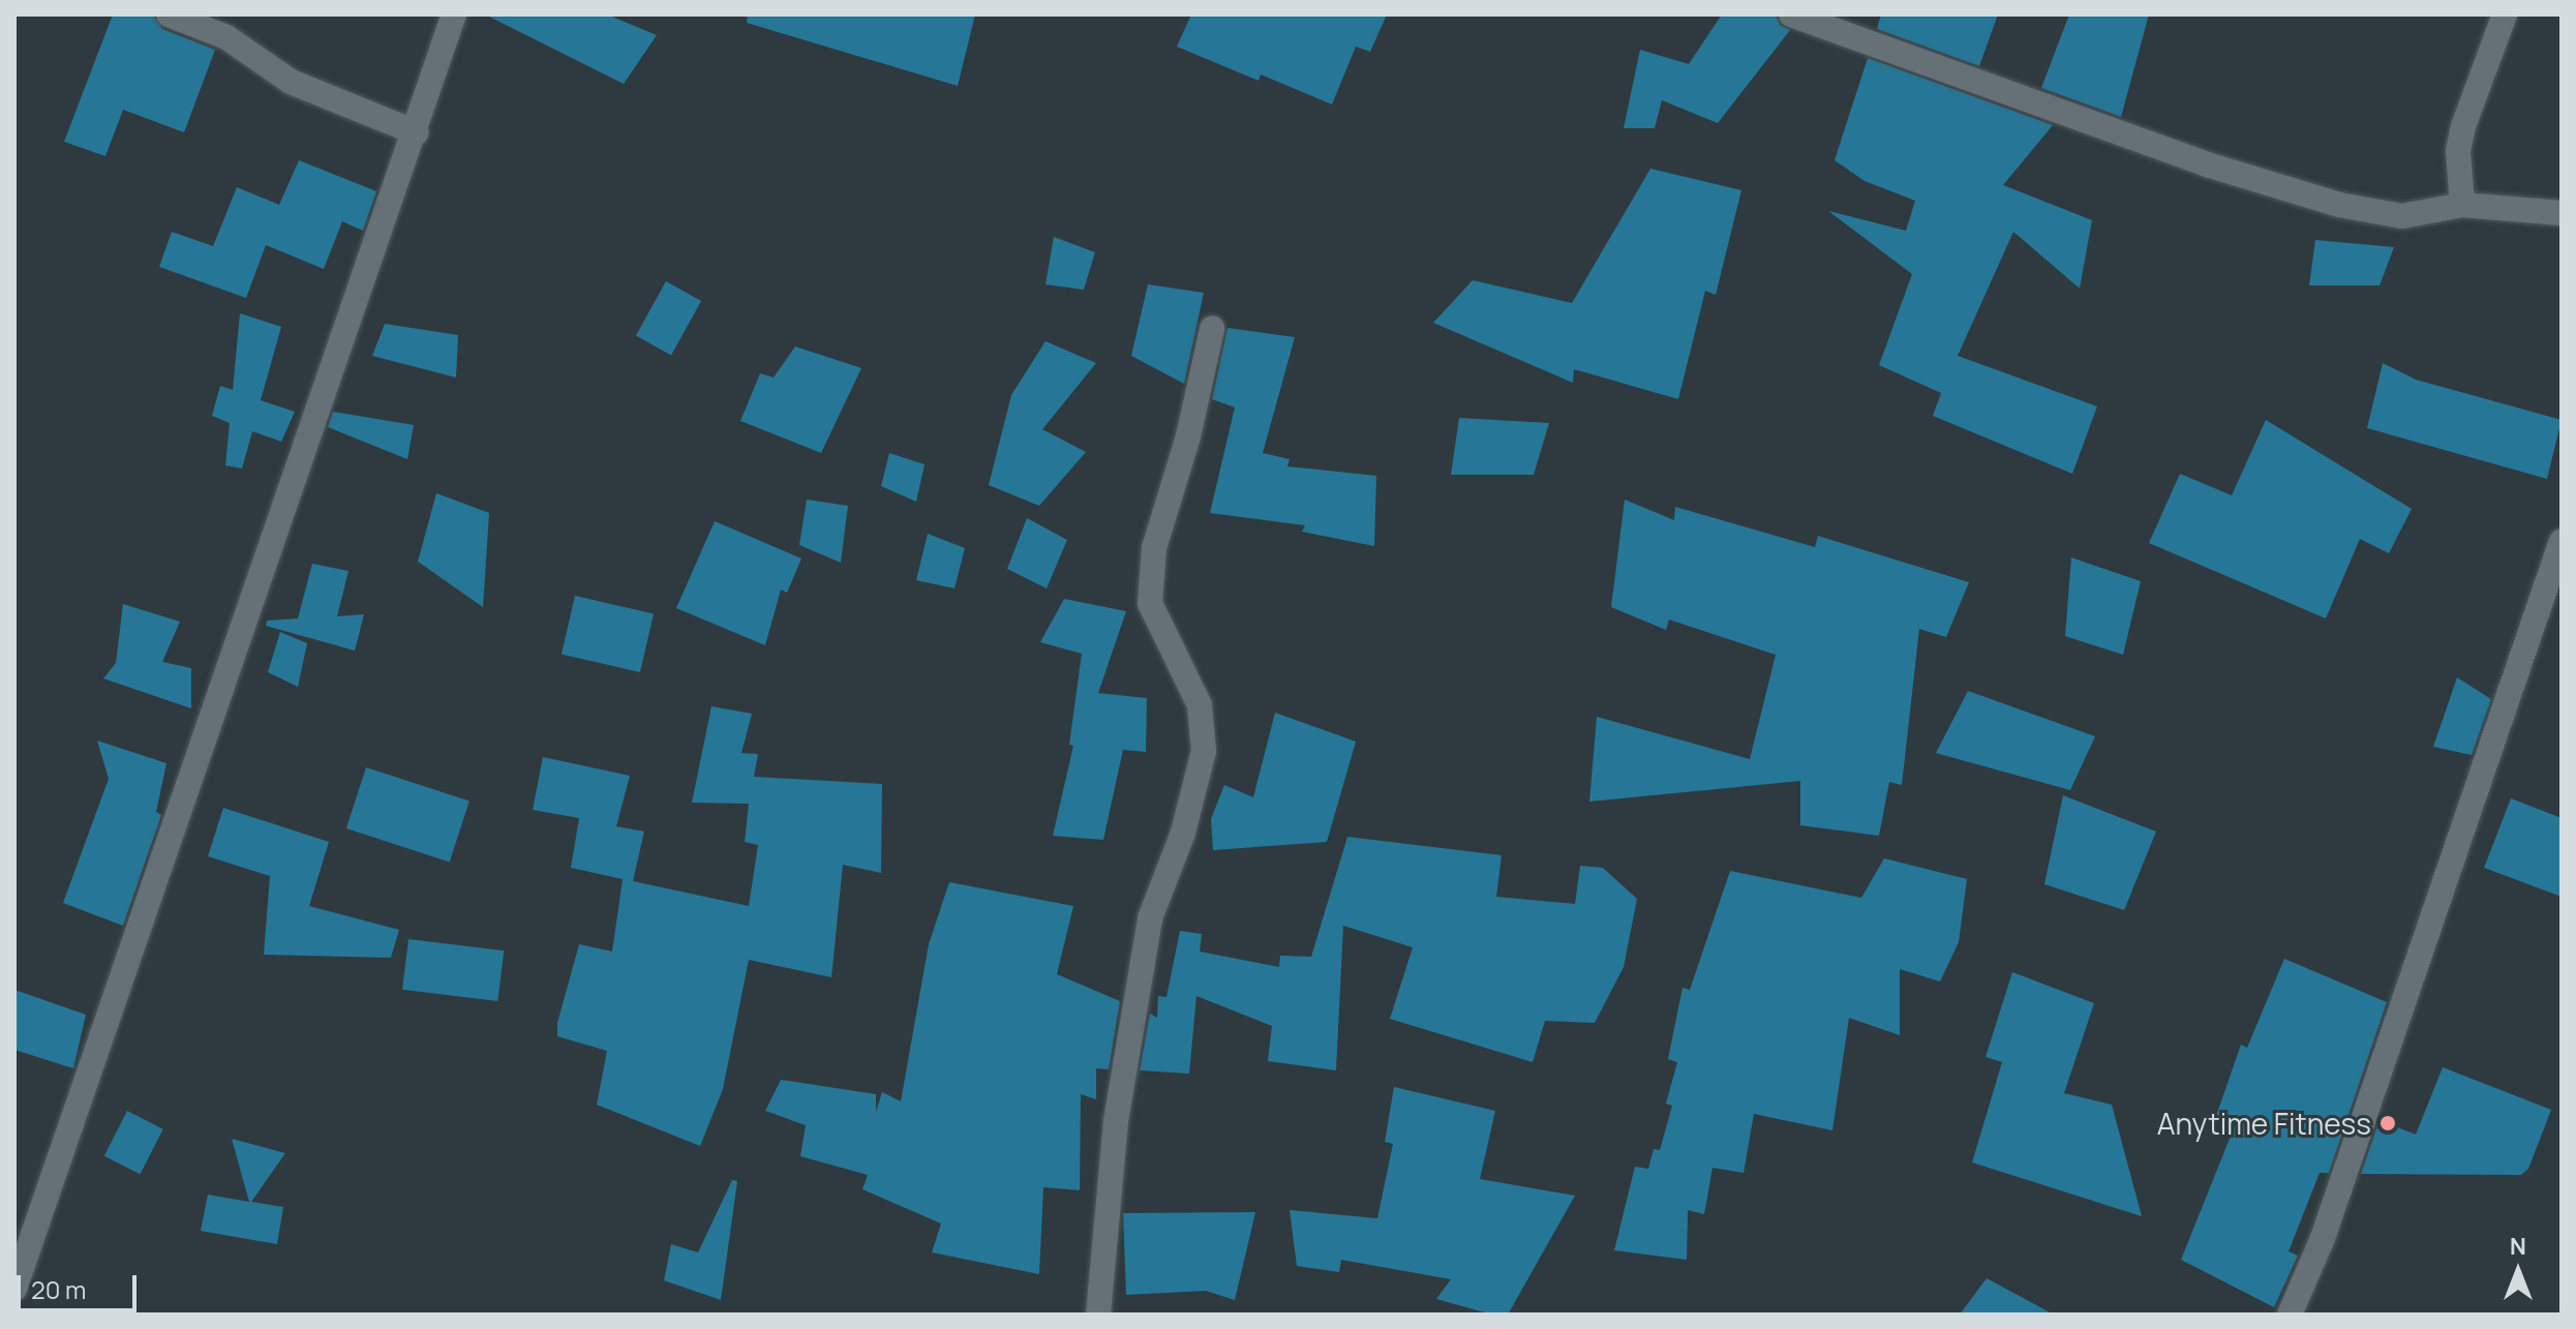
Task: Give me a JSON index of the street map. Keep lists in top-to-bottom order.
{
  "places": ["Anytime Fitness"],
  "scale_bar": "20 m",
  "north": "top"
}
